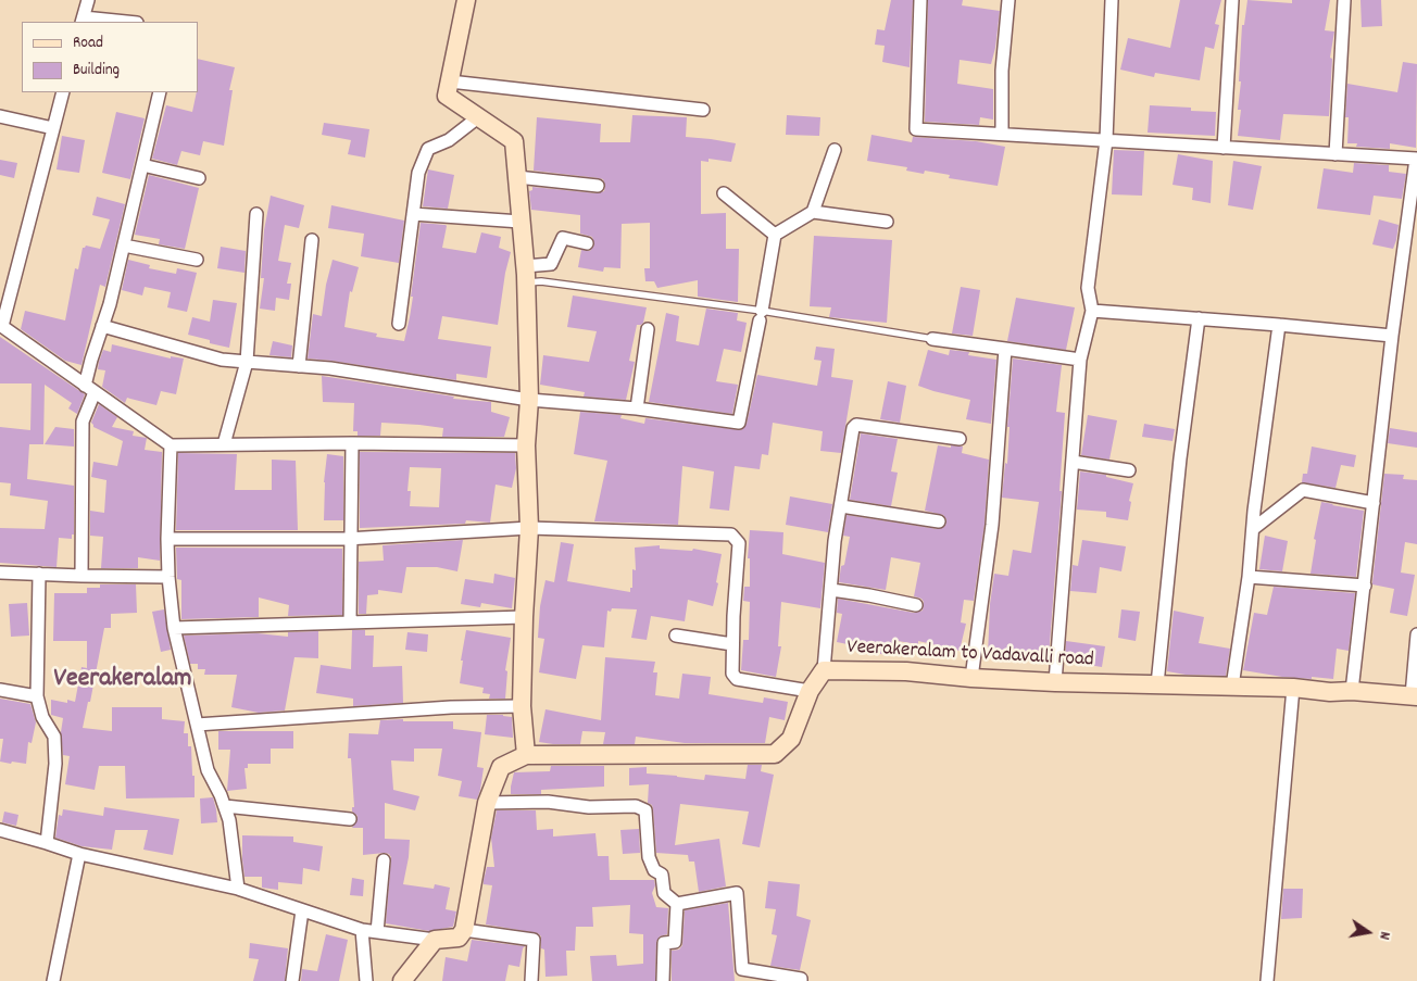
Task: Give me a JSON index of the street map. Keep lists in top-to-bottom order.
{
  "streets": {
    "street": ["Veerakeralam to Vadavalli road"]
  },
  "districts": ["Veerakeralam"],
  "legend": ["Road", "Building"],
  "north": "right"
}
